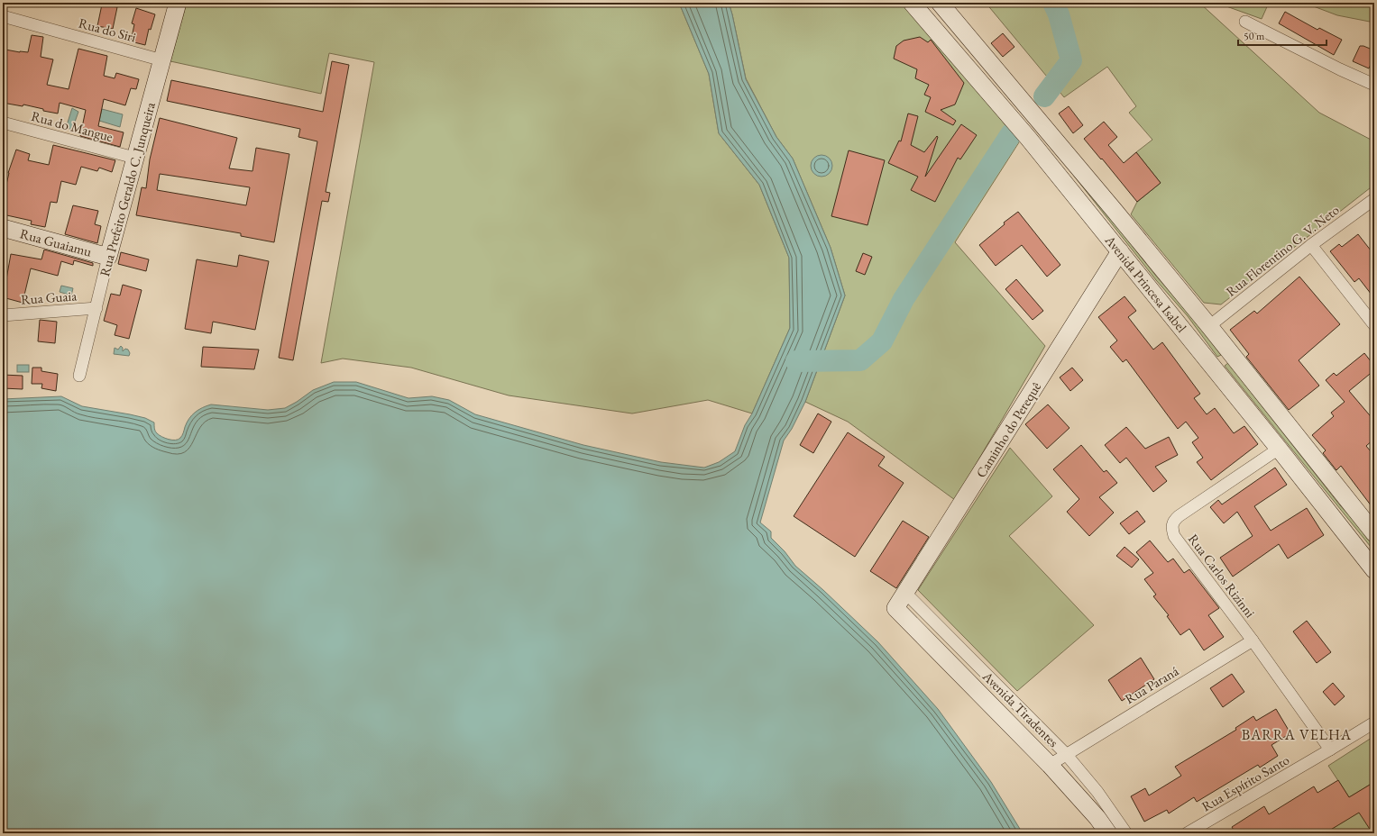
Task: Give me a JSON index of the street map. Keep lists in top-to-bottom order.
{
  "streets": {
    "main road": [
      "Rua Prefeito Geraldo C. Junqueira",
      "Rua Guaiamu",
      "Avenida Princesa Isabel",
      "Caminho do Perequê",
      "Avenida Tiradentes"
    ],
    "street": [
      "Rua do Siri",
      "Rua do Mangue",
      "Rua Florentino G. V. Neto",
      "Rua Guaia",
      "Rua Carlos Rizinni",
      "Rua Paraná",
      "Rua Espírito Santo"
    ]
  },
  "crossings": [
    ["Rua do Siri", "Rua Prefeito Geraldo C. Junqueira"],
    ["Rua do Mangue", "Rua Prefeito Geraldo C. Junqueira"],
    ["Rua Prefeito Geraldo C. Junqueira", "Rua Guaiamu"],
    ["Rua Prefeito Geraldo C. Junqueira", "Rua Guaia"],
    ["Rua Florentino G. V. Neto", "Avenida Princesa Isabel"],
    ["Avenida Princesa Isabel", "Caminho do Perequê"],
    ["Avenida Princesa Isabel", "Rua Carlos Rizinni"],
    ["Caminho do Perequê", "Avenida Tiradentes"],
    ["Rua Carlos Rizinni", "Rua Paraná"],
    ["Rua Carlos Rizinni", "Rua Espírito Santo"],
    ["Rua Paraná", "Avenida Tiradentes"]
  ],
  "districts": ["BARRA VELHA"],
  "scale_bar": "50 m"
}
